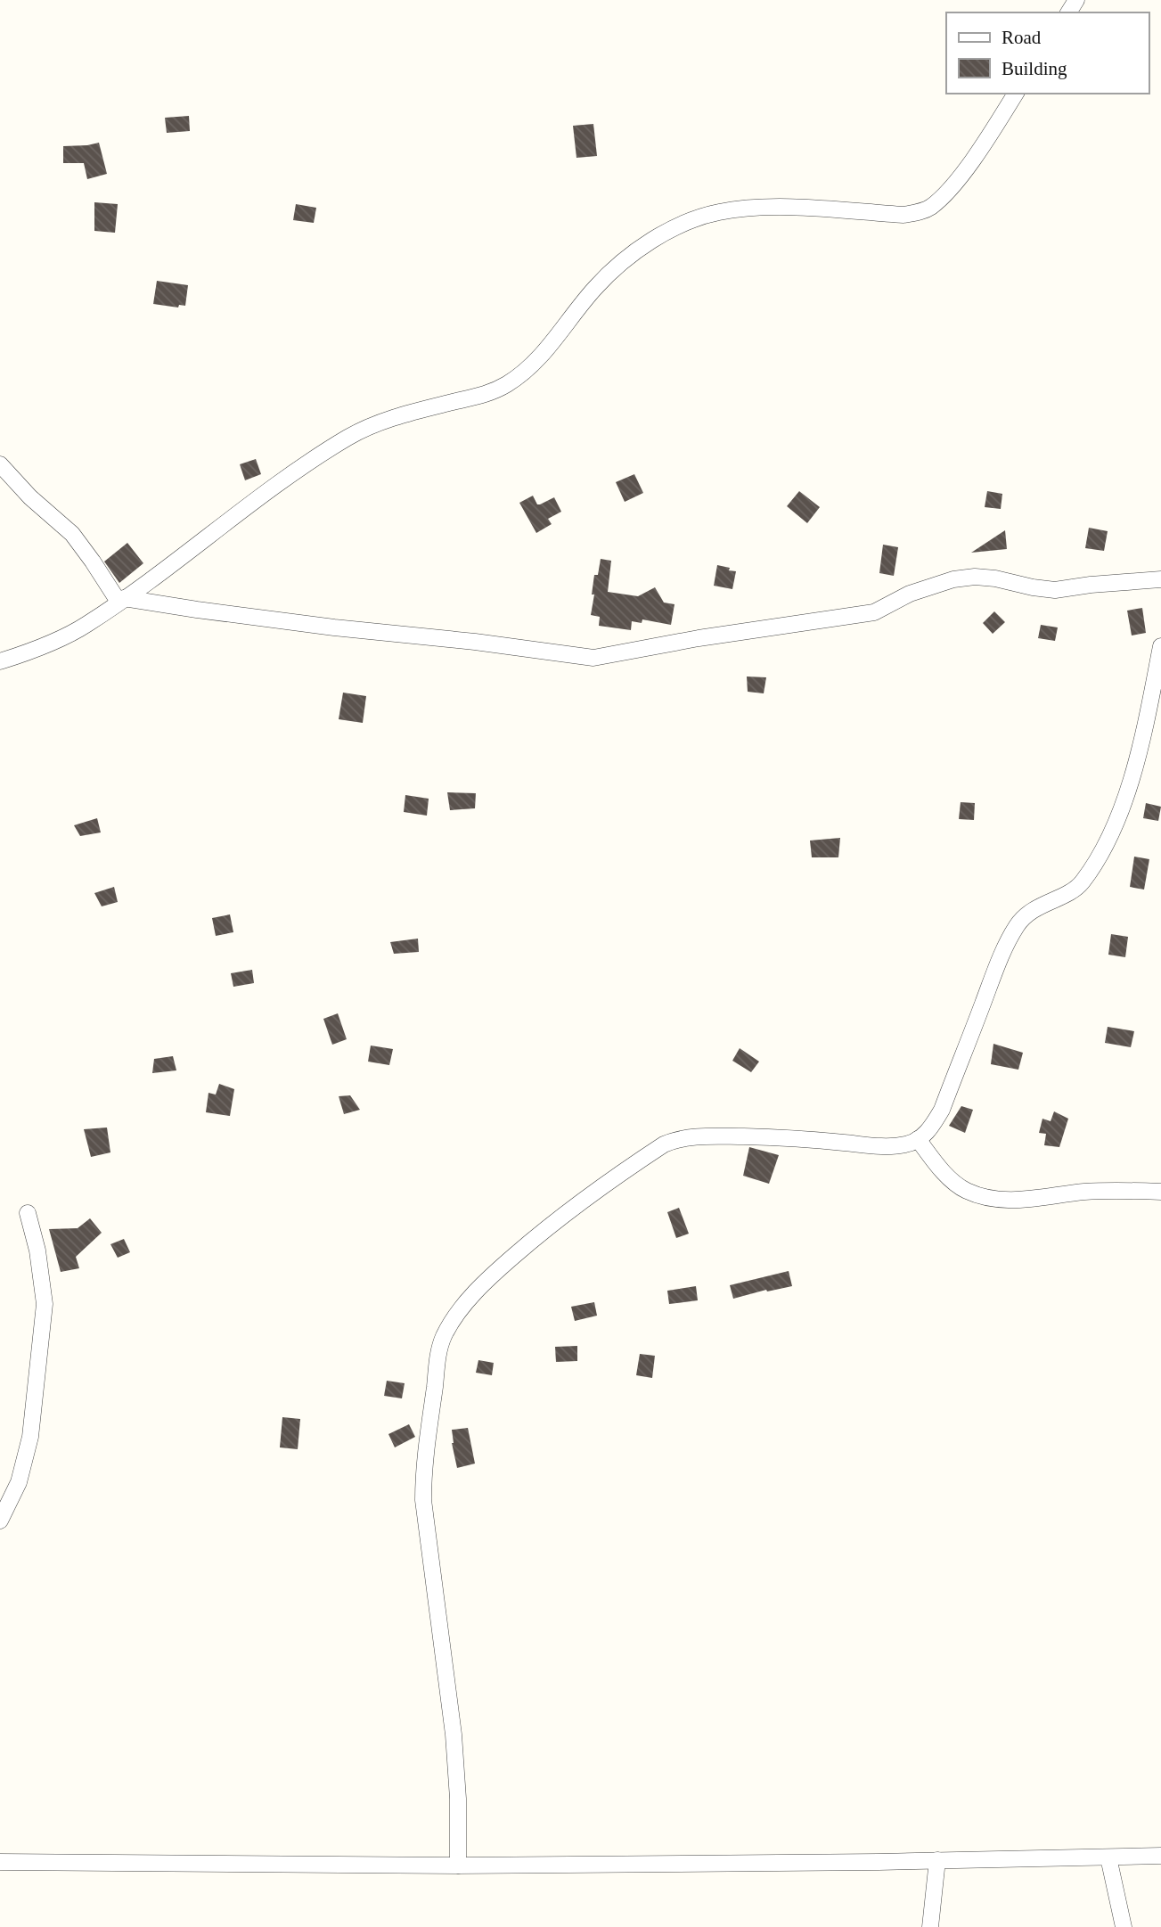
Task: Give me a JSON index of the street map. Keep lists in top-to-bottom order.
{
  "legend": ["Road", "Building"]
}
